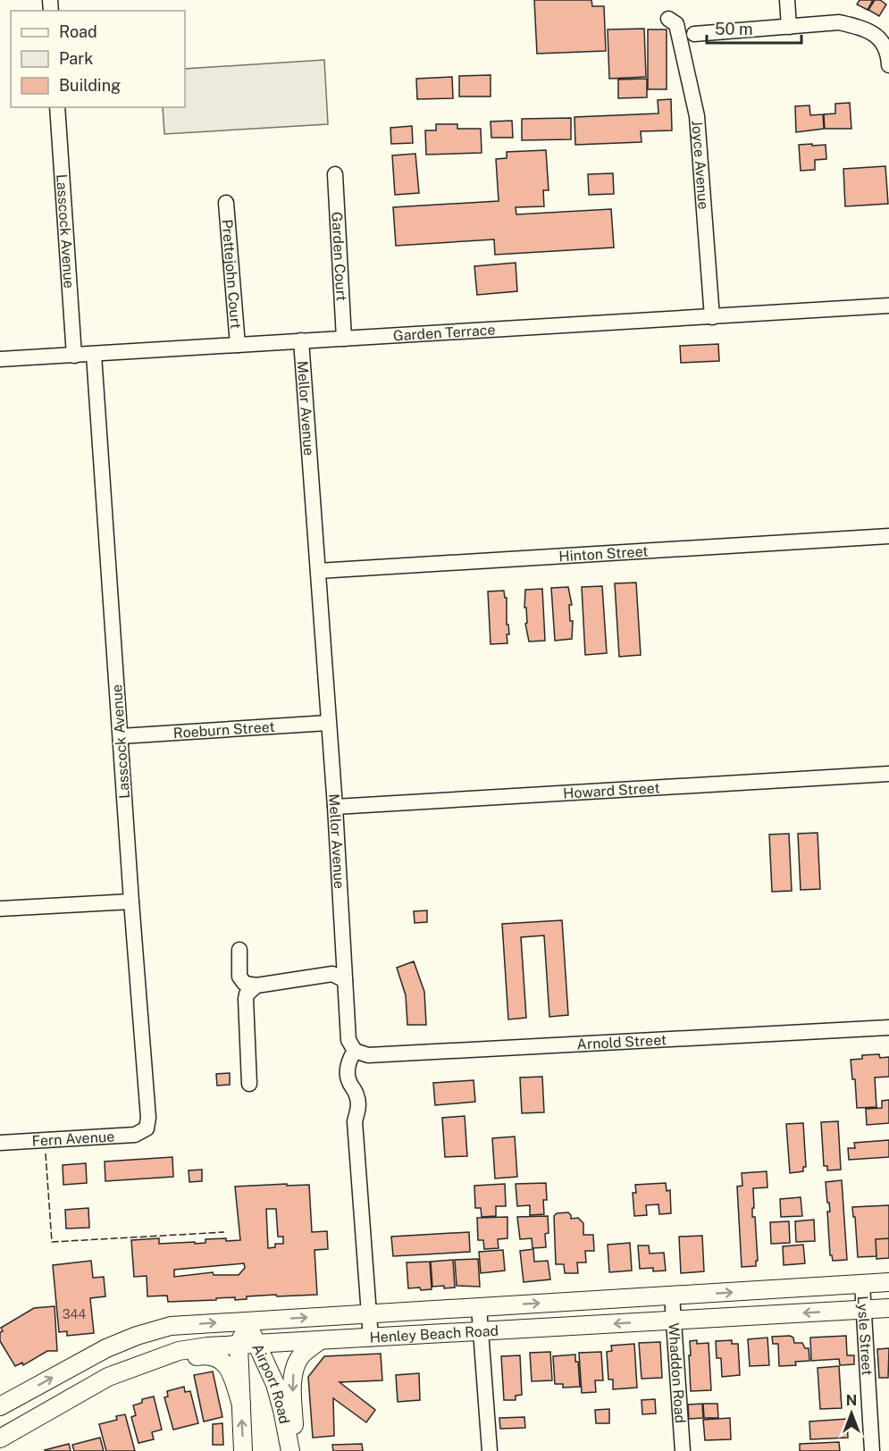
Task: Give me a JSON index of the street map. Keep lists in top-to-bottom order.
{
  "streets": {
    "main road": ["Henley Beach Road", "Airport Road"],
    "street": [
      "Joyce Avenue",
      "Lasscock Avenue",
      "Garden Court",
      "Prettejohn Court",
      "Garden Terrace",
      "Mellor Avenue",
      "Hinton Street",
      "Roeburn Street",
      "Howard Street",
      "Arnold Street",
      "Fern Avenue",
      "Lysle Street",
      "Whaddon Road"
    ]
  },
  "crossings": [
    ["Joyce Avenue", "Garden Terrace"],
    ["Lasscock Avenue", "Garden Terrace"],
    ["Lasscock Avenue", "Roeburn Street"],
    ["Lasscock Avenue", "Fern Avenue"],
    ["Garden Court", "Garden Terrace"],
    ["Prettejohn Court", "Garden Terrace"],
    ["Garden Terrace", "Mellor Avenue"],
    ["Mellor Avenue", "Hinton Street"],
    ["Mellor Avenue", "Roeburn Street"],
    ["Mellor Avenue", "Howard Street"],
    ["Mellor Avenue", "Arnold Street"],
    ["Henley Beach Road", "Lysle Street"],
    ["Henley Beach Road", "Whaddon Road"],
    ["Henley Beach Road", "Airport Road"]
  ],
  "house_numbers": ["344"],
  "legend": ["Road", "Park", "Building"],
  "scale_bar": "50 m",
  "north": "top"
}
